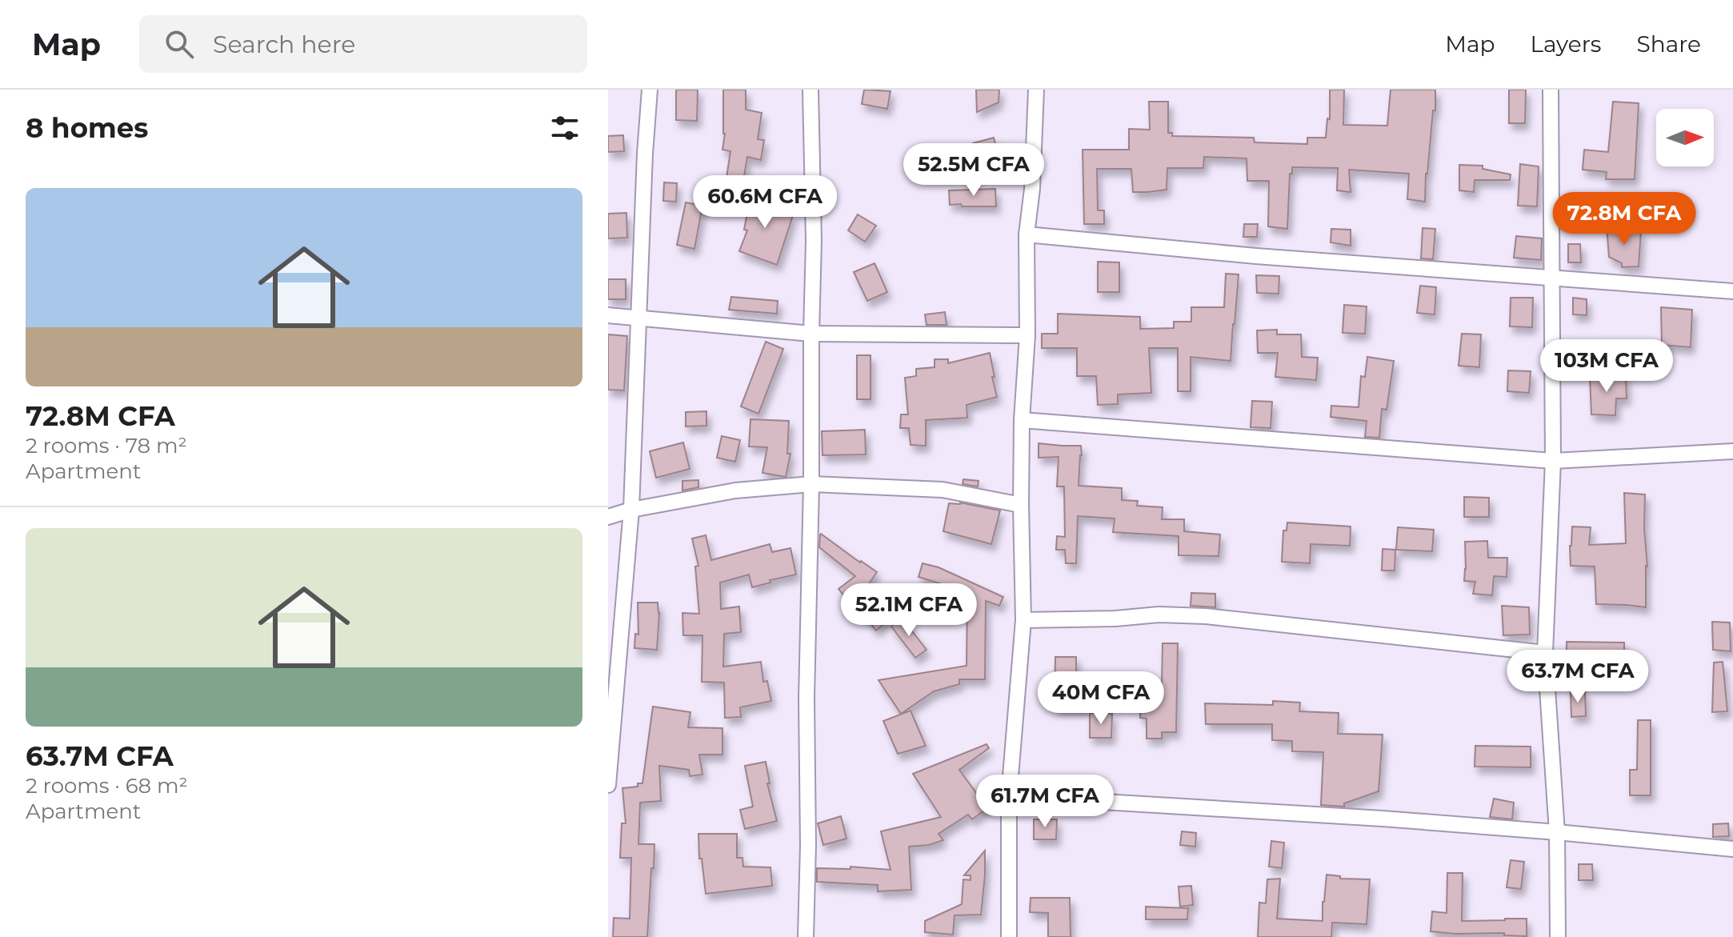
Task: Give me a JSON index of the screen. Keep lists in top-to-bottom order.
{
  "north": "right",
  "page": {
    "header": "Map",
    "search": "Search here",
    "nav": ["Map", "Layers", "Share"],
    "heading": "8 homes",
    "price": [
      "52.5M CFA",
      "60.6M CFA",
      "72.8M CFA",
      "103M CFA",
      "52.1M CFA",
      "63.7M CFA",
      "40M CFA",
      "61.7M CFA"
    ],
    "list": [
      {
        "name": "72.8M CFA",
        "note": "2 rooms · 78 m² · Apartment"
      },
      {
        "name": "63.7M CFA",
        "note": "2 rooms · 68 m² · Apartment"
      }
    ]
  }
}
